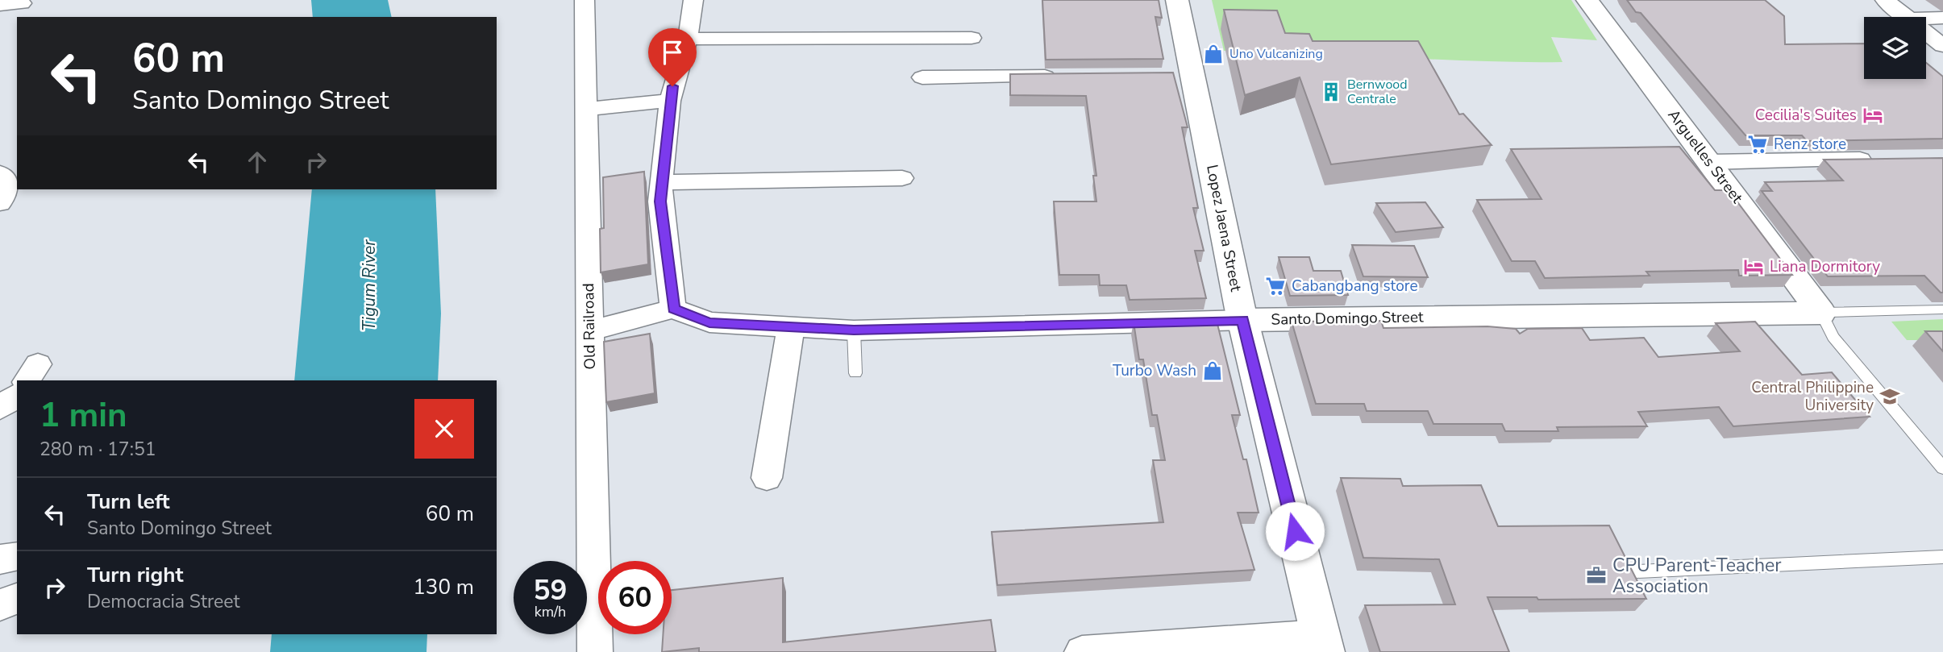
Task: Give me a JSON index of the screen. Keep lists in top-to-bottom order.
{
  "streets": {
    "street": [
      "Arguelles Street",
      "Lopez Jaena Street",
      "Santo Domingo Street",
      "Old Railroad"
    ]
  },
  "crossings": [
    ["Arguelles Street", "Santo Domingo Street"],
    ["Lopez Jaena Street", "Santo Domingo Street"]
  ],
  "water": ["Tigum River"],
  "places": {
    "shop": ["Uno Vulcanizing", "Turbo Wash"],
    "building": ["Bernwood Centrale"],
    "hotel": ["Cecilia's Suites", "Liana Dormitory"],
    "supermarket": ["Renz store", "Cabangbang store"],
    "school or university": ["Central Philippine University"],
    "office": ["CPU Parent-Teacher Association"]
  },
  "page": {
    "turn": ["60 m", "Santo Domingo Street"],
    "heading": ["1 min", "280 m · 17:51"],
    "list": [
      {
        "name": "Turn left",
        "note": "Santo Domingo Street",
        "value": "60 m"
      },
      {
        "name": "Turn right",
        "note": "Democracia Street",
        "value": "130 m"
      }
    ],
    "speed": "59 km/h",
    "limit": "60"
  }
}
